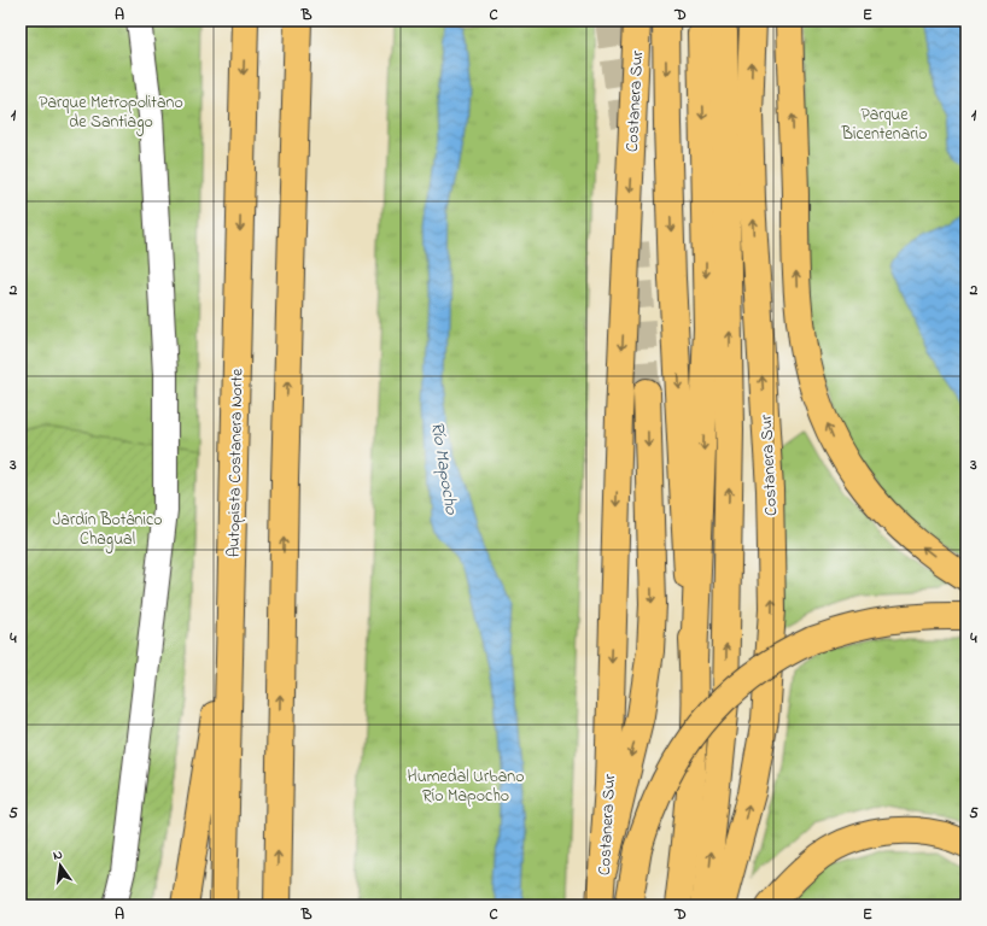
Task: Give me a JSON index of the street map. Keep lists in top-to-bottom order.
{
  "streets": {
    "main road": ["Costanera Sur", "Autopista Costanera Norte"]
  },
  "water": ["Río Mapocho"],
  "parks": [
    "Parque Metropolitano de Santiago",
    "Parque Bicentenario",
    "Jardín Botánico Chagual",
    "Humedal Urbano Río Mapocho"
  ],
  "north": "top",
  "grid": {
    "columns": [
      "A",
      "B",
      "C",
      "D",
      "E"
    ],
    "rows": [
      "1",
      "2",
      "3",
      "4",
      "5"
    ]
  }
}
